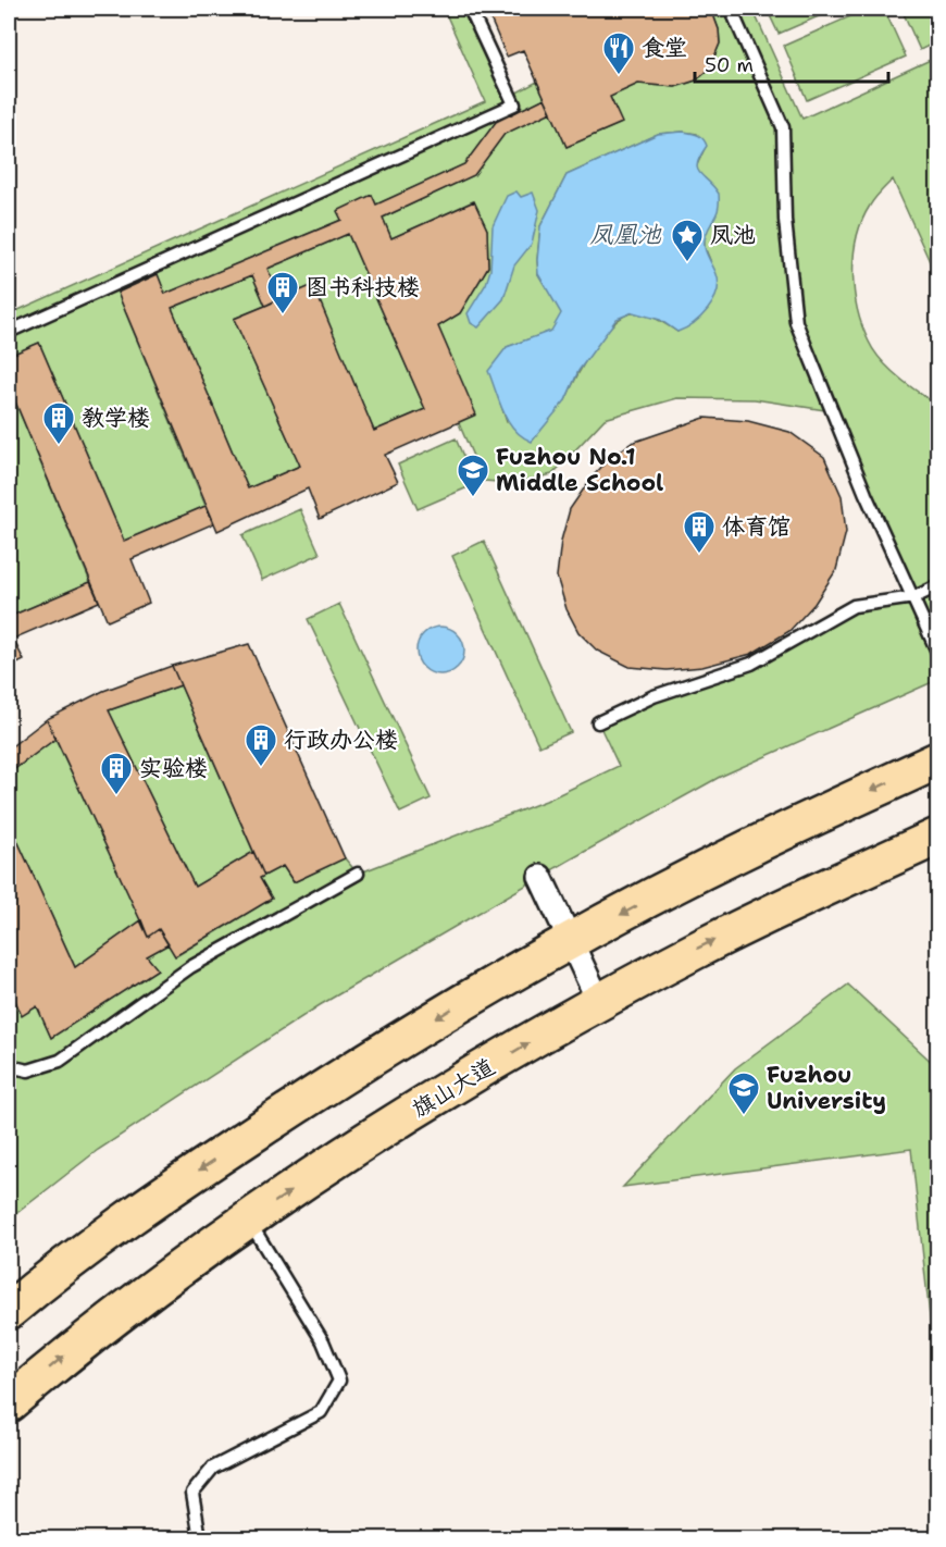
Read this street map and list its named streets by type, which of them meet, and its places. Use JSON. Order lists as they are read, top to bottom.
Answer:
{
  "streets": {
    "highway": ["旗山大道"]
  },
  "water": ["凤凰池"],
  "places": {
    "restaurant": ["食堂"],
    "place": ["凤池"],
    "building": [
      "图书科技楼",
      "教学楼",
      "体育馆",
      "行政办公楼",
      "实验楼"
    ],
    "school or university": ["Fuzhou No.1 Middle School", "Fuzhou University"]
  },
  "scale_bar": "50 m"
}
